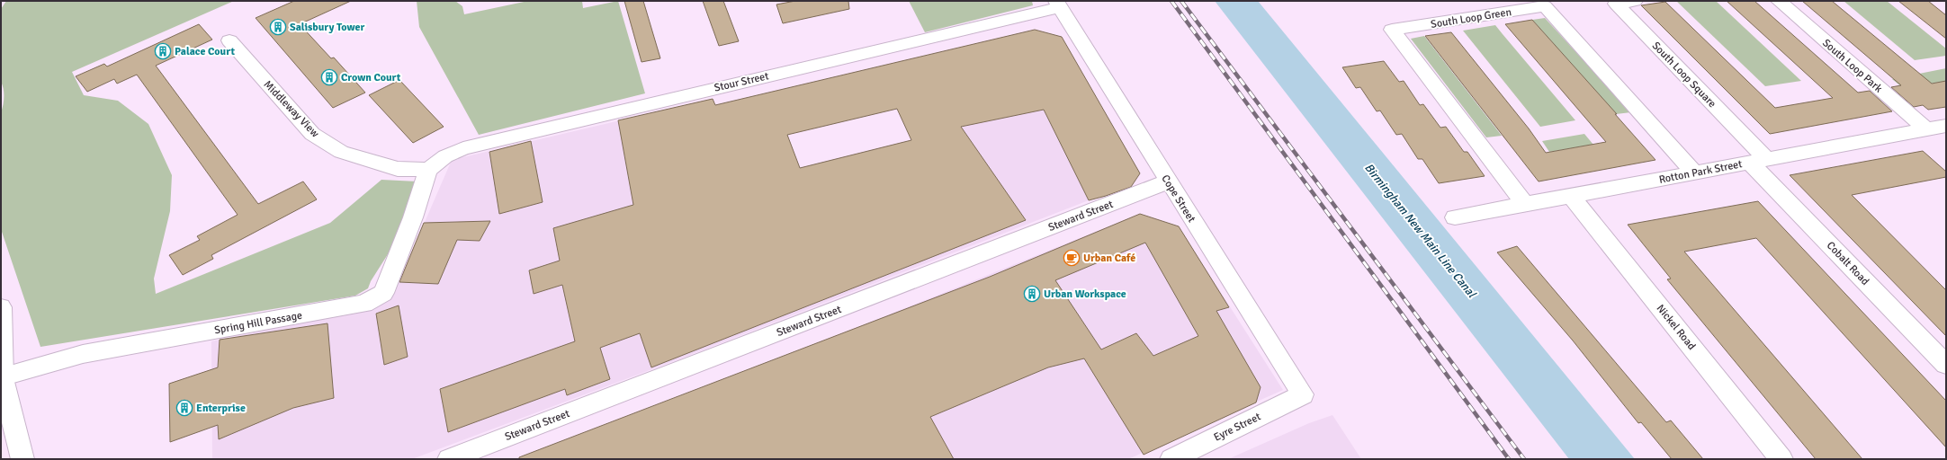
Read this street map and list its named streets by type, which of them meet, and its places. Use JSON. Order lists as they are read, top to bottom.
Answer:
{
  "streets": {
    "street": [
      "South Loop Green",
      "South Loop Park",
      "South Loop Square",
      "Stour Street",
      "Middleway View",
      "Rotton Park Street",
      "Cope Street",
      "Steward Street",
      "Cobalt Road",
      "Spring Hill Passage",
      "Nickel Road",
      "Eyre Street"
    ]
  },
  "crossings": [
    ["South Loop Green", "Rotton Park Street"],
    ["South Loop Park", "Rotton Park Street"],
    ["South Loop Square", "Rotton Park Street"],
    ["South Loop Square", "Cobalt Road"],
    ["Stour Street", "Middleway View"],
    ["Stour Street", "Cope Street"],
    ["Stour Street", "Spring Hill Passage"],
    ["Middleway View", "Spring Hill Passage"],
    ["Rotton Park Street", "Cobalt Road"],
    ["Rotton Park Street", "Nickel Road"],
    ["Cope Street", "Steward Street"],
    ["Cope Street", "Eyre Street"]
  ],
  "water": ["Birmingham New Main Line Canal"],
  "places": {
    "building": [
      "Salisbury Tower",
      "Palace Court",
      "Crown Court",
      "Urban Workspace",
      "Enterprise"
    ],
    "cafe": ["Urban Café"]
  }
}
